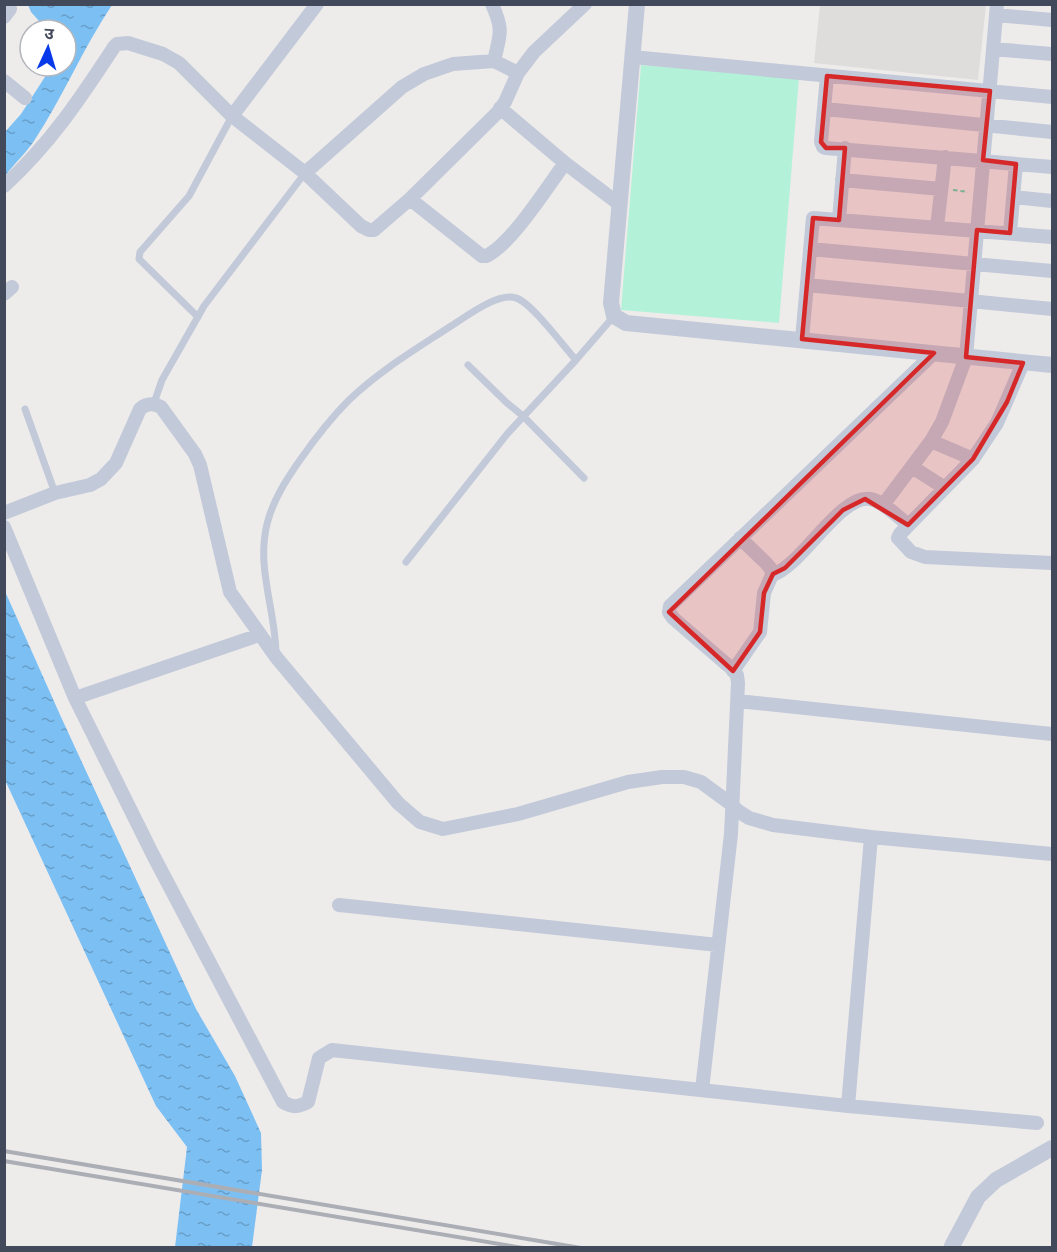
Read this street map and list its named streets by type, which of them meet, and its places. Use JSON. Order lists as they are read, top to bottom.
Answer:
{
  "north": "top"
}
